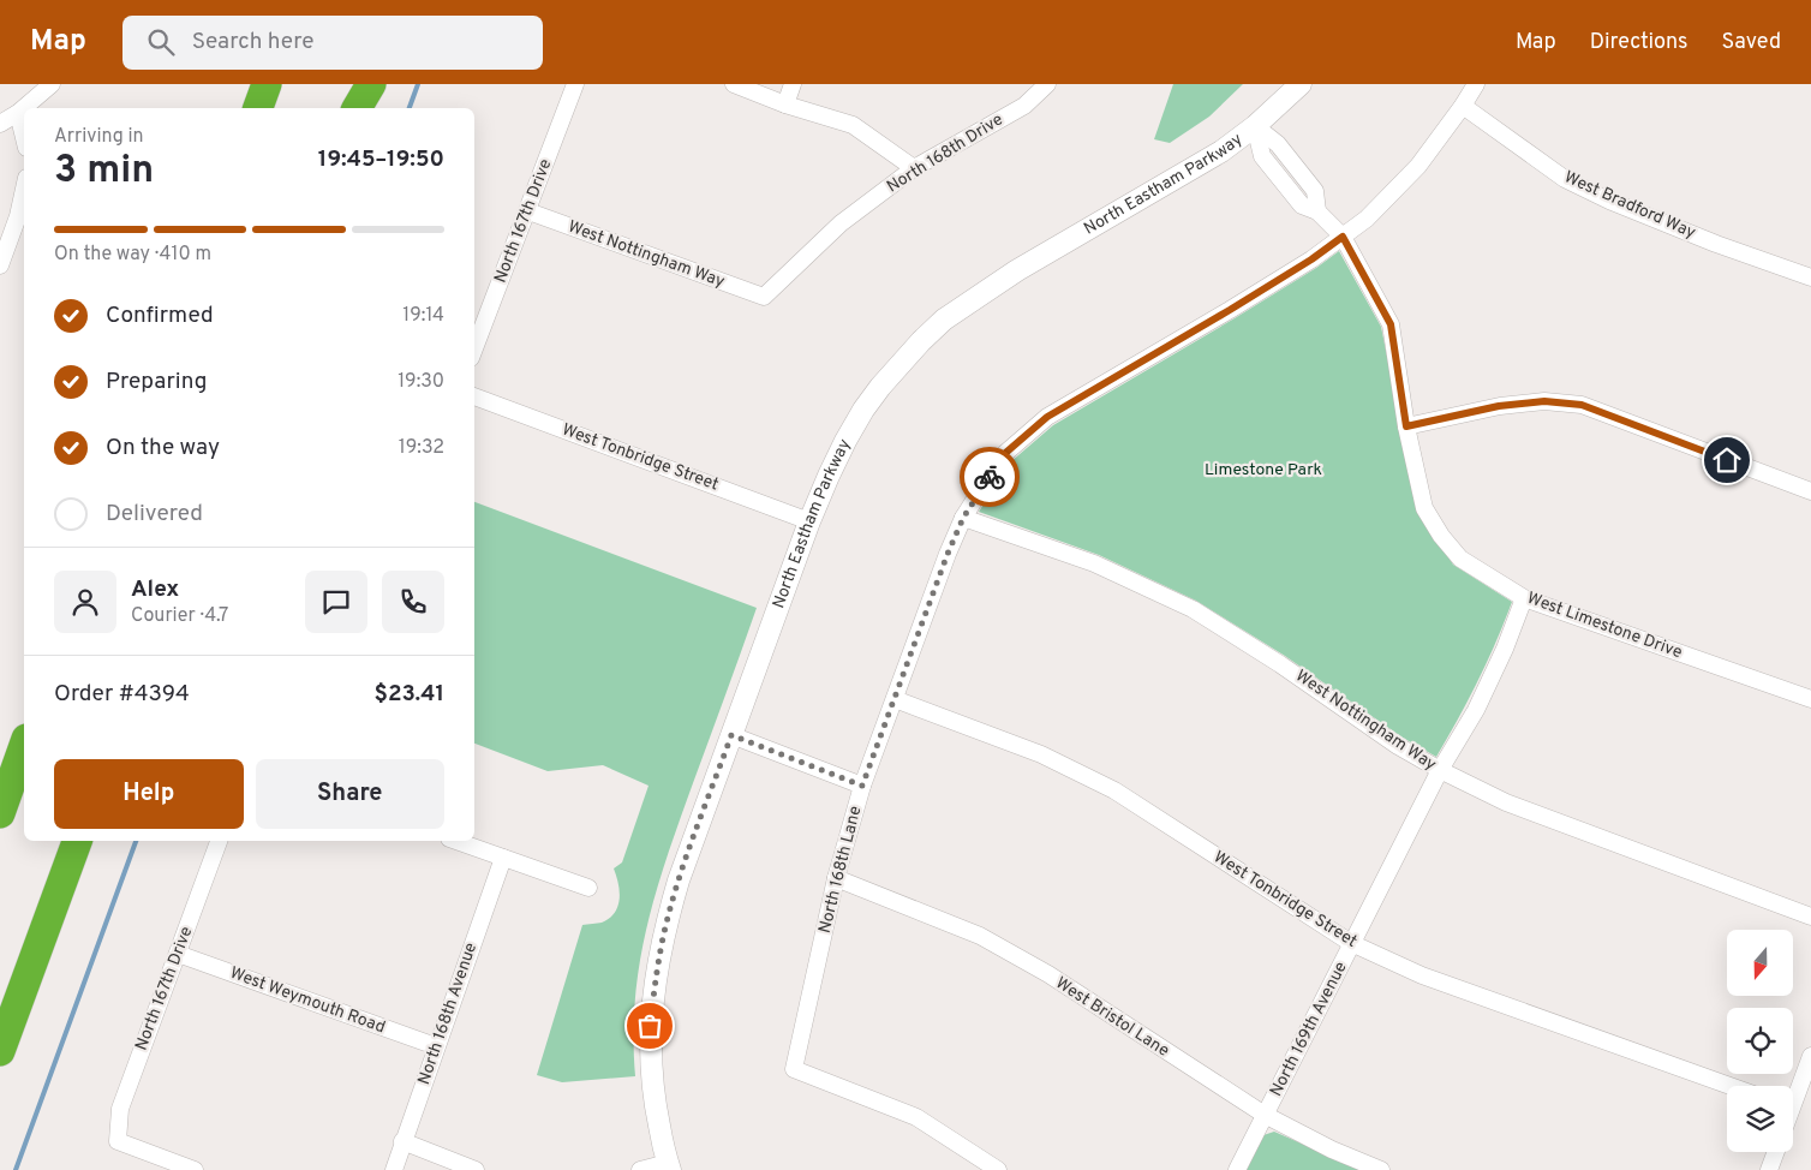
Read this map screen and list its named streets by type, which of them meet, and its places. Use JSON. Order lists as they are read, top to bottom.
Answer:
{
  "streets": {
    "street": [
      "North 168th Drive",
      "North Eastham Parkway",
      "West Bradford Way",
      "North 167th Drive",
      "West Nottingham Way",
      "West Tonbridge Street",
      "West Limestone Drive",
      "North 168th Lane",
      "West Weymouth Road",
      "North 168th Avenue",
      "West Bristol Lane",
      "North 169th Avenue"
    ]
  },
  "crossings": [
    ["North 168th Drive", "West Nottingham Way"],
    ["North Eastham Parkway", "West Tonbridge Street"],
    ["North Eastham Parkway", "West Limestone Drive"],
    ["West Bradford Way", "North 168th Lane"],
    ["North 167th Drive", "West Nottingham Way"],
    ["North 167th Drive", "West Weymouth Road"],
    ["West Nottingham Way", "North 168th Lane"],
    ["West Nottingham Way", "North 169th Avenue"],
    ["West Tonbridge Street", "North 168th Lane"],
    ["West Tonbridge Street", "North 169th Avenue"],
    ["West Limestone Drive", "North 168th Lane"],
    ["West Limestone Drive", "North 169th Avenue"],
    ["North 168th Lane", "West Bristol Lane"],
    ["West Weymouth Road", "North 168th Avenue"],
    ["West Bristol Lane", "North 169th Avenue"]
  ],
  "parks": ["Limestone Park"],
  "north": "bottom",
  "page": {
    "header": "Map",
    "search": "Search here",
    "nav": ["Map", "Directions", "Saved"],
    "heading": ["3 min", "Arriving in", "19:45–19:50"],
    "panel": [
      "Alex",
      "Courier · 4.7",
      "Order #4394",
      "$23.41"
    ],
    "bar": "On the way · 410 m",
    "list": [
      ["Confirmed", "19:14"],
      ["Preparing", "19:30"],
      ["On the way", "19:32"],
      "Delivered"
    ],
    "buttons": ["Help", "Share"]
  }
}
